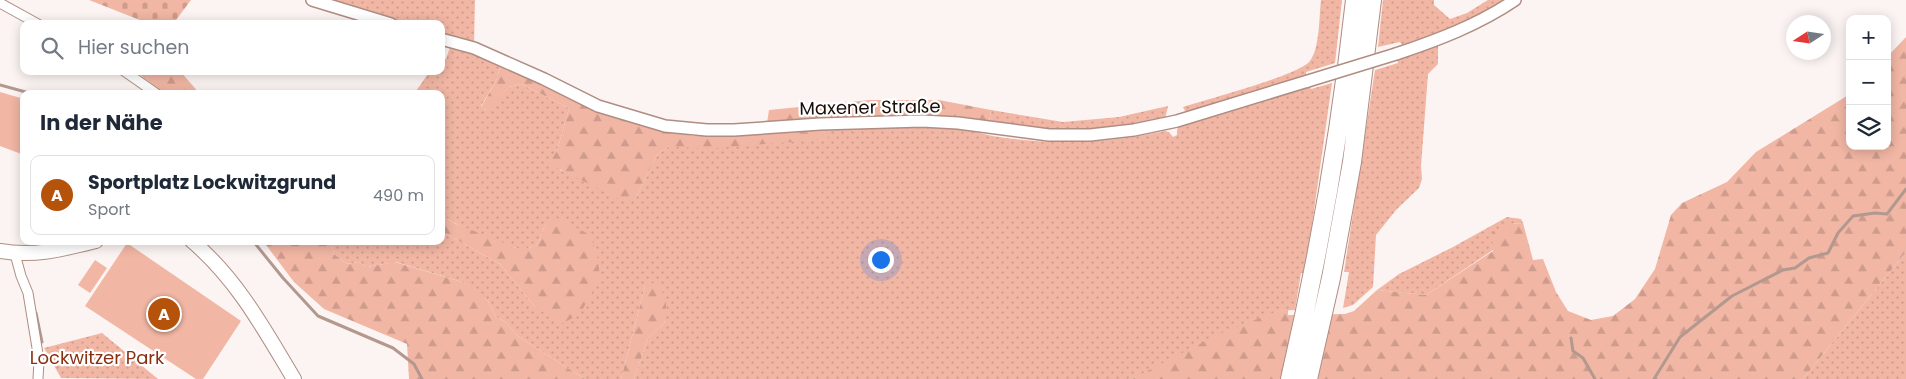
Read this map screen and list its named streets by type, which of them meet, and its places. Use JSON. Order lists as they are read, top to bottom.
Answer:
{
  "streets": {
    "street": ["Maxener Straße"]
  },
  "parks": ["Lockwitzer Park"],
  "north": "left",
  "page": {
    "map_buttons": ["+", "−"],
    "search": "Hier suchen",
    "heading": "In der Nähe",
    "list": [
      {
        "mark": "A",
        "name": "Sportplatz Lockwitzgrund",
        "note": "Sport",
        "value": "490 m"
      }
    ],
    "pins": "A"
  }
}
